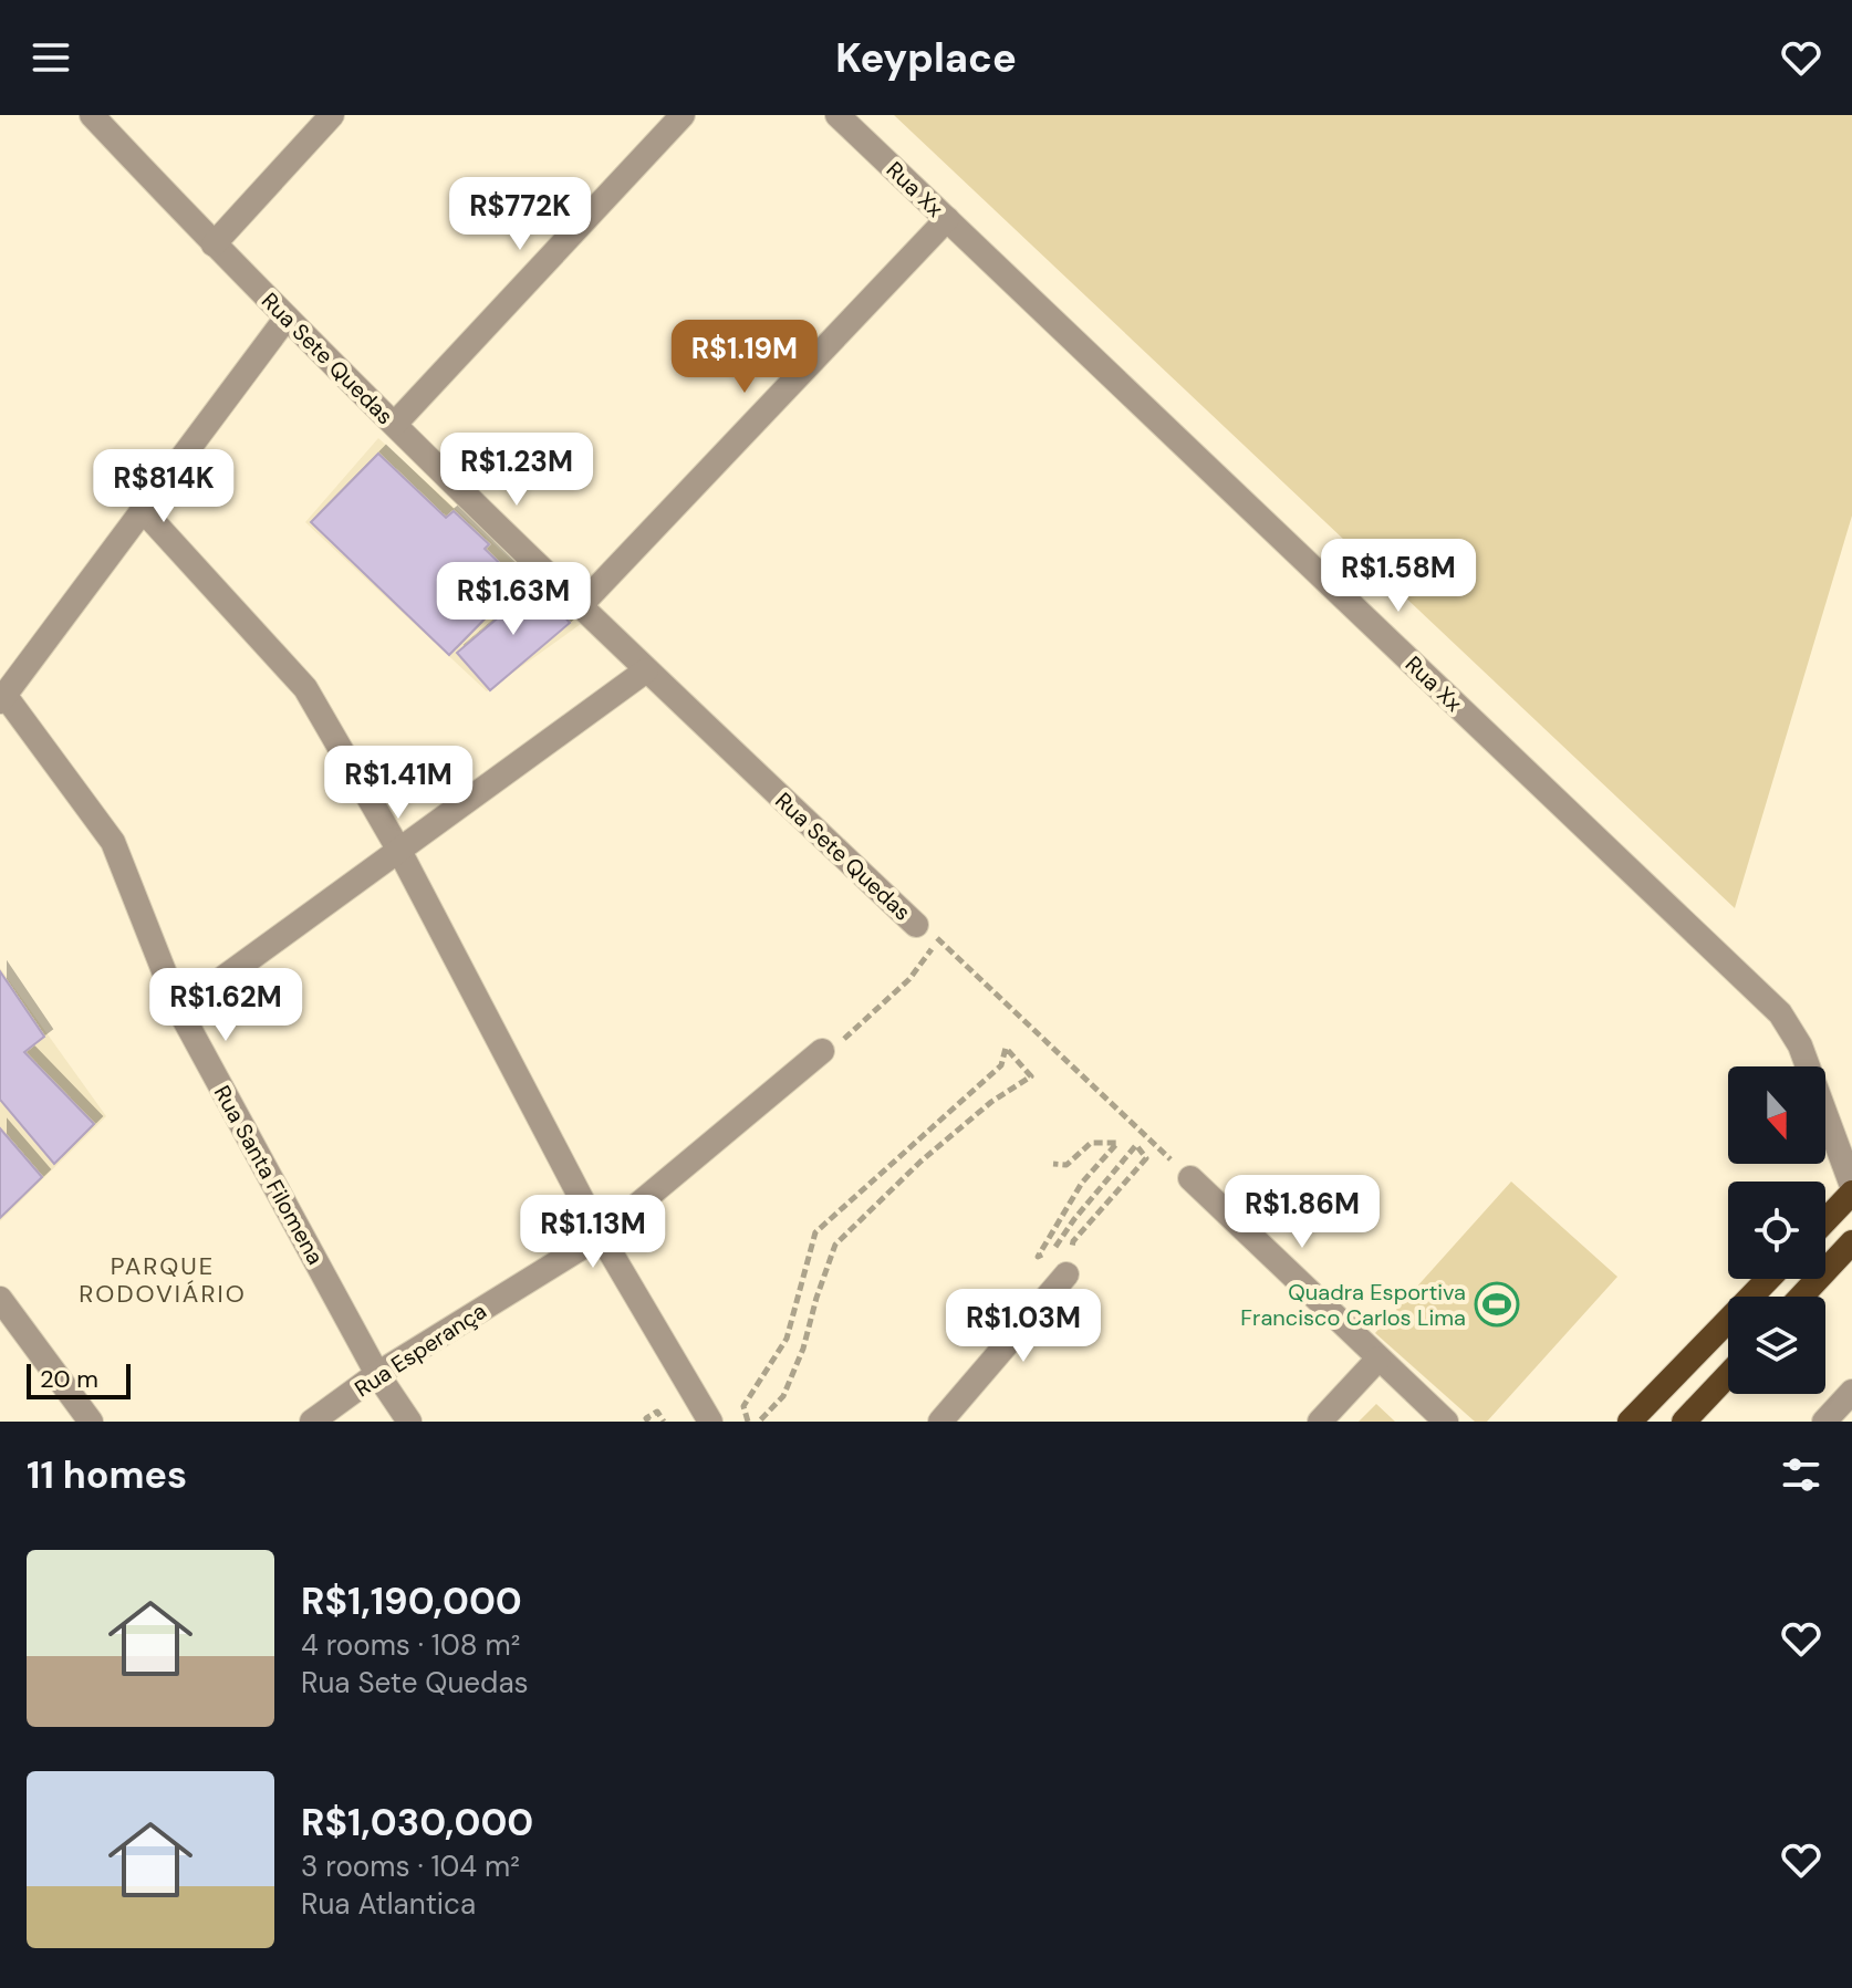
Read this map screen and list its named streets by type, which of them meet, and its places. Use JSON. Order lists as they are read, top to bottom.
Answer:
{
  "streets": {
    "street": [
      "Rua Xx",
      "Rua Sete Quedas",
      "Rua Santa Filomena",
      "Rua Esperança"
    ]
  },
  "crossings": [
    ["Rua Santa Filomena", "Rua Esperança"]
  ],
  "districts": ["PARQUE RODOVIÁRIO"],
  "places": {
    "sports": ["Quadra Esportiva Francisco Carlos Lima"]
  },
  "scale_bar": "20 m",
  "north": "bottom",
  "page": {
    "header": "Keyplace",
    "price": [
      "R$772K",
      "R$1.19M",
      "R$1.23M",
      "R$814K",
      "R$1.58M",
      "R$1.63M",
      "R$1.41M",
      "R$1.62M",
      "R$1.86M",
      "R$1.13M",
      "R$1.03M"
    ],
    "scale": "20 m",
    "heading": "11 homes",
    "list": [
      {
        "name": "R$1,190,000",
        "note": "4 rooms · 108 m² · Rua Sete Quedas"
      },
      {
        "name": "R$1,030,000",
        "note": "3 rooms · 104 m² · Rua Atlantica"
      }
    ]
  }
}
